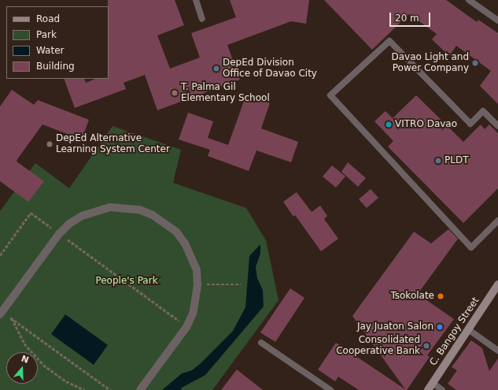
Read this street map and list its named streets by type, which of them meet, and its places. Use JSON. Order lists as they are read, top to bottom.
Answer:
{
  "streets": {
    "main road": ["C. Bangoy Street"]
  },
  "parks": ["People's Park"],
  "places": [
    "Davao Light and Power Company",
    "DepEd Division Office of Davao City",
    "T. Palma Gil Elementary School",
    "VITRO Davao",
    "DepEd Alternative Learning System Center",
    "PLDT",
    "Tsokolate",
    "Jay Juaton Salon",
    "Consolidated Cooperative Bank"
  ],
  "legend": [
    "Road",
    "Park",
    "Water",
    "Building"
  ],
  "scale_bar": "20 m",
  "north": "top"
}
